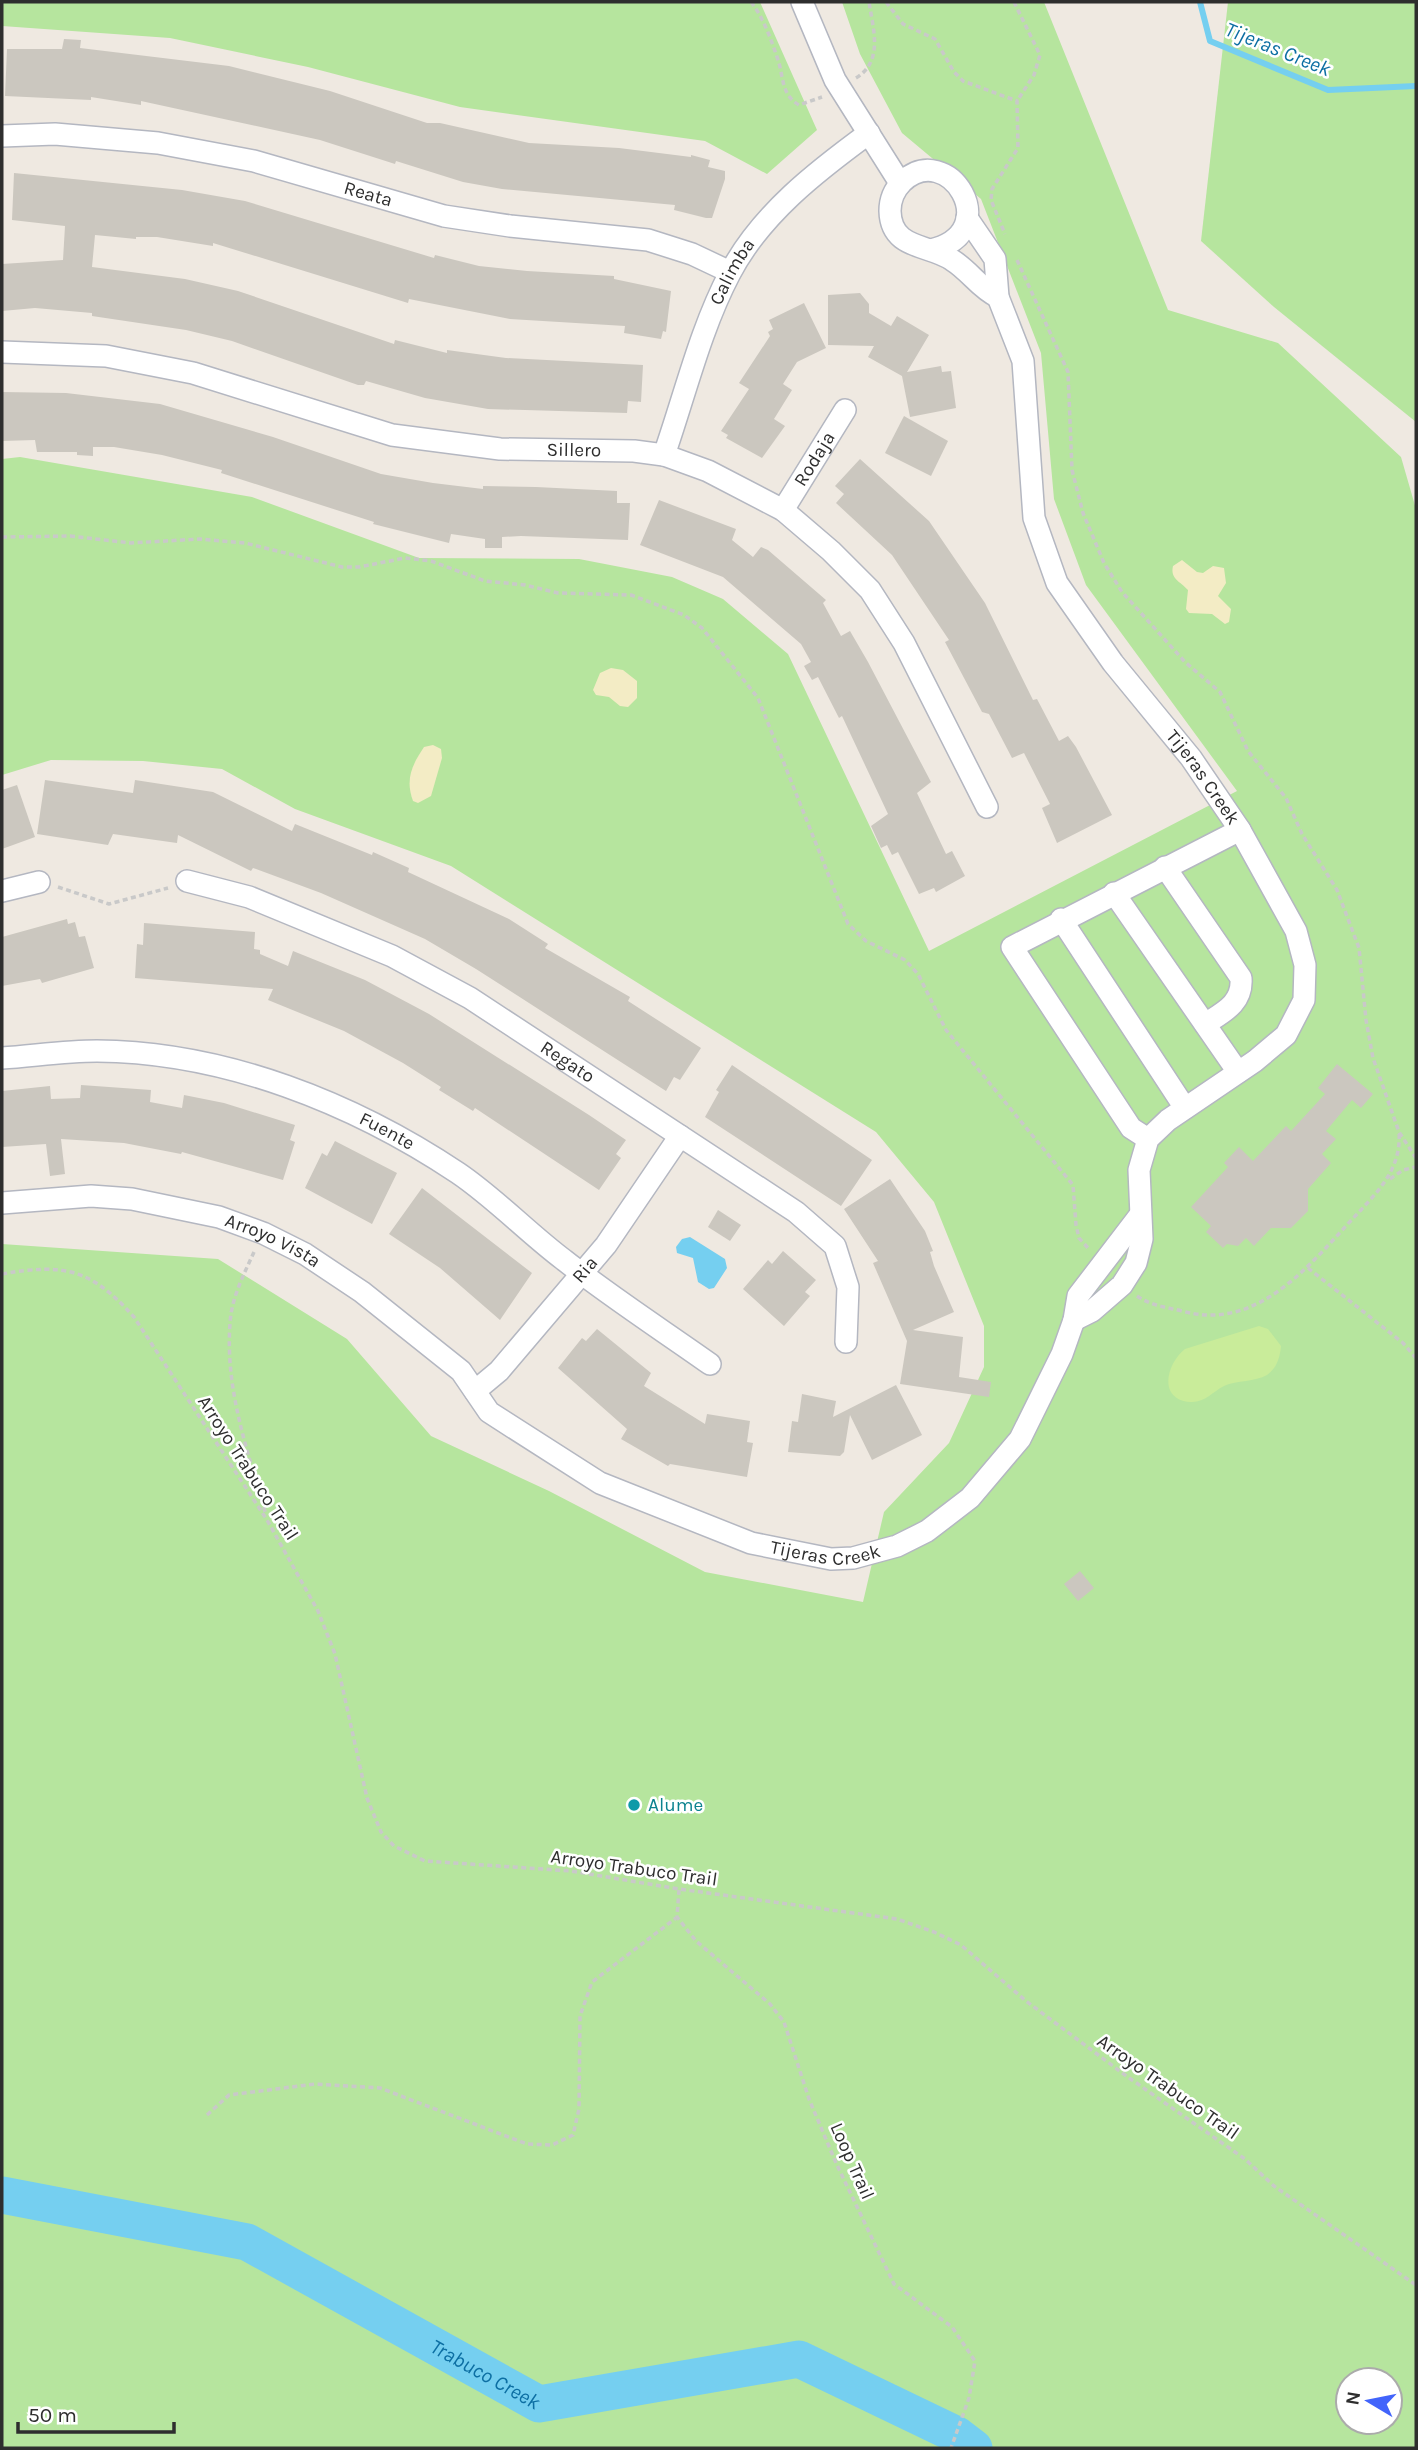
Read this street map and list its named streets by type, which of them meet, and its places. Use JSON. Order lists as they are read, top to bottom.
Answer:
{
  "streets": {
    "street": [
      "Reata",
      "Calimba",
      "Sillero",
      "Rodaja",
      "Tijeras Creek",
      "Regato",
      "Fuente",
      "Arroyo Vista",
      "Ria"
    ],
    "path": ["Arroyo Trabuco Trail", "Loop Trail"]
  },
  "crossings": [
    ["Reata", "Calimba"],
    ["Calimba", "Sillero"],
    ["Sillero", "Rodaja"],
    ["Tijeras Creek", "Arroyo Vista"],
    ["Regato", "Ria"],
    ["Fuente", "Ria"],
    ["Arroyo Vista", "Ria"]
  ],
  "water": ["Tijeras Creek", "Trabuco Creek"],
  "places": ["Alume"],
  "scale_bar": "50 m",
  "north": "left"
}
